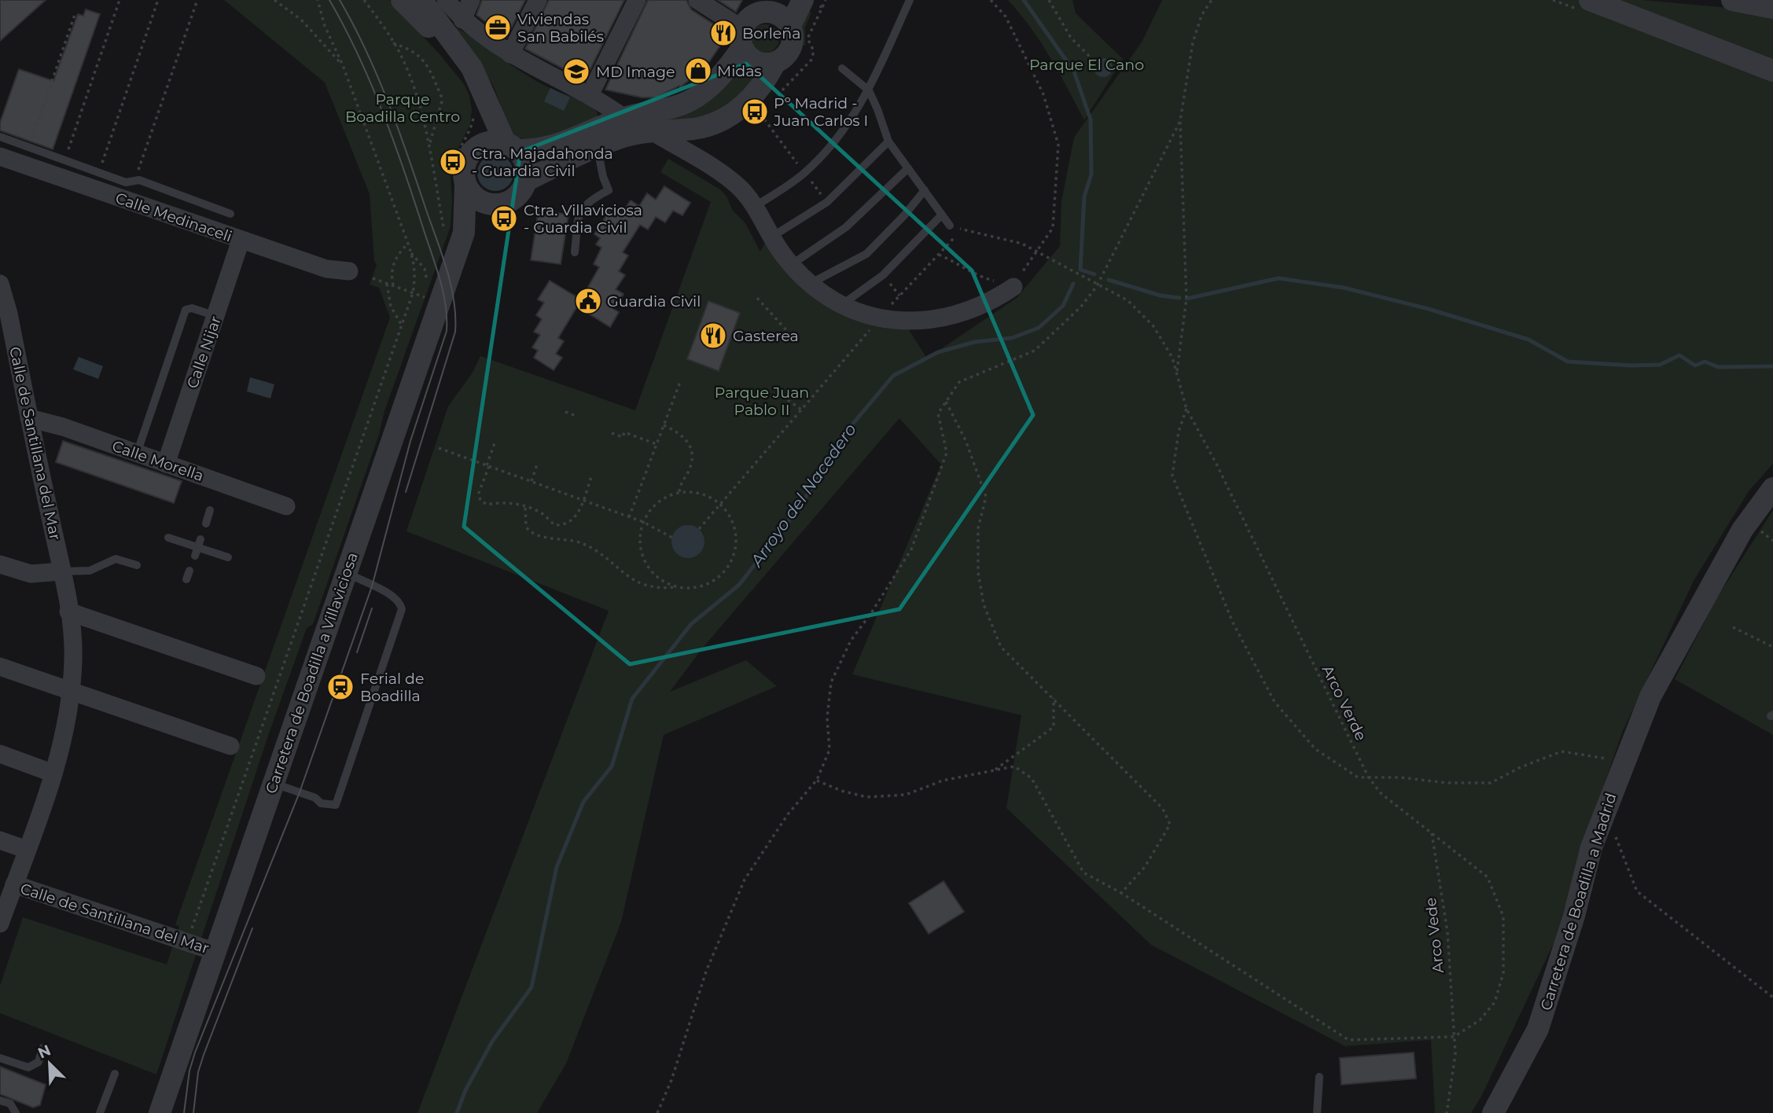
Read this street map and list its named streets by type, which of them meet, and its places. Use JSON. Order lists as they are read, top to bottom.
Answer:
{
  "streets": {
    "street": [
      "Calle Medinaceli",
      "Calle Nijar",
      "Calle de Santillana del Mar",
      "Calle Morella",
      "Carretera de Boadilla a Villaviciosa",
      "Carretera de Boadilla a Madrid"
    ],
    "path": ["Arco Verde", "Arco Vede"]
  },
  "crossings": [
    ["Calle Medinaceli", "Calle Nijar"],
    ["Calle Nijar", "Calle Morella"],
    ["Calle de Santillana del Mar", "Calle Morella"],
    ["Calle de Santillana del Mar", "Carretera de Boadilla a Villaviciosa"],
    ["Arco Verde", "Arco Vede"]
  ],
  "water": ["Arroyo del Nacedero"],
  "parks": ["Parque El Cano", "Parque Boadilla Centro", "Parque Juan Pablo II"],
  "places": {
    "office": ["Viviendas San Babilés"],
    "restaurant": ["Borleña", "Gasterea"],
    "shop": ["Midas"],
    "school or university": ["MD Image"],
    "bus stop": ["Pº Madrid - Juan Carlos I", "Ctra. Majadahonda - Guardia Civil", "Ctra. Villaviciosa - Guardia Civil"],
    "public building": ["Guardia Civil"],
    "station": ["Ferial de Boadilla"]
  },
  "north": "top left"
}
